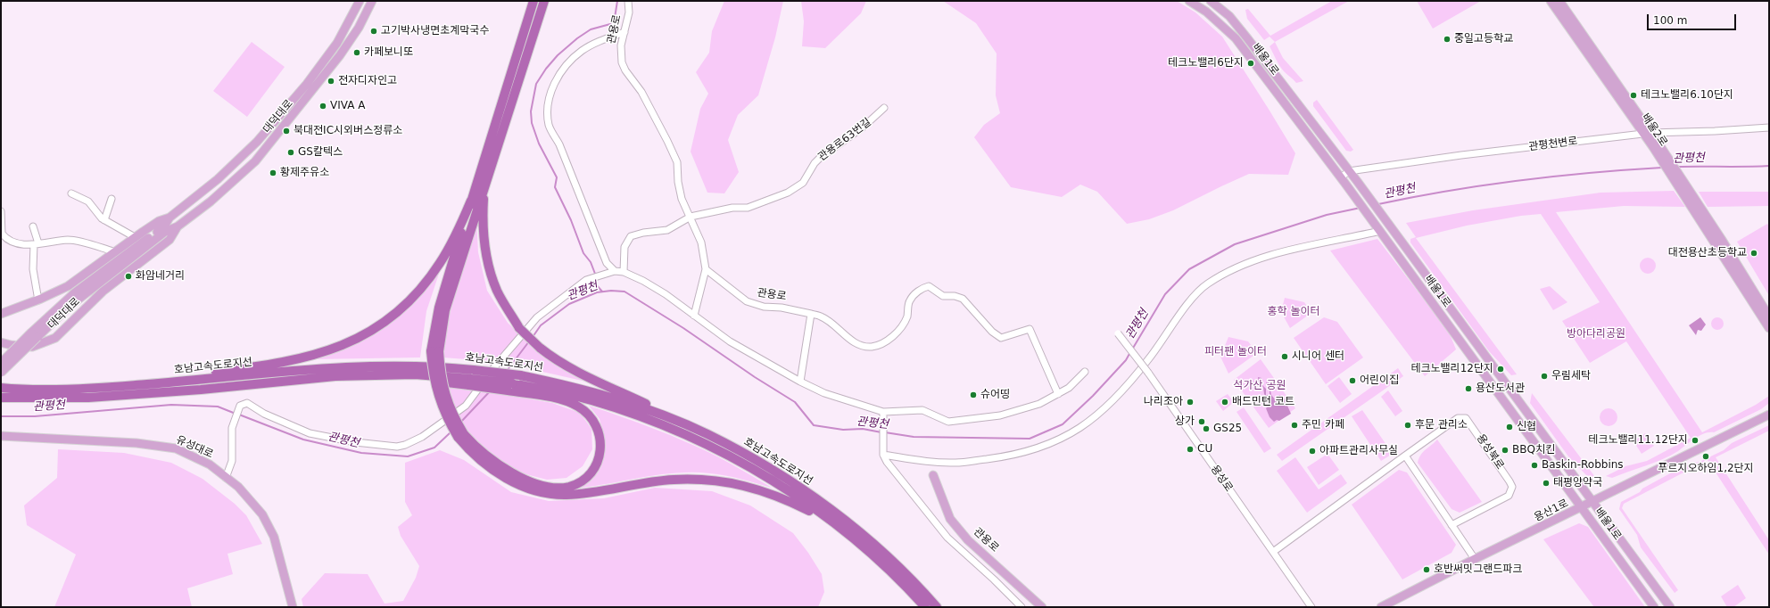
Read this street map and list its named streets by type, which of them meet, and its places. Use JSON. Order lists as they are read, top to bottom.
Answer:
{
  "streets": {
    "highway": ["호남고속도로지선"],
    "main road": [
      "관용로",
      "배울1로",
      "대덕대로",
      "배울2로",
      "유성대로",
      "용산1로"
    ],
    "street": [
      "관용로63번길",
      "관평천변로",
      "용성북로",
      "용성로"
    ]
  },
  "crossings": [
    ["관용로", "관용로63번길"],
    ["배울1로", "관평천변로"],
    ["배울1로", "용산1로"],
    ["배울2로", "관평천변로"],
    ["용성북로", "용성로"]
  ],
  "water": ["관평천"],
  "parks": [
    "홍학 놀이터",
    "방아다리공원",
    "피터팬 놀이터",
    "석가산 공원"
  ],
  "places": [
    "고기박사냉면초계막국수",
    "중일고등학교",
    "카페보니또",
    "테크노밸리6단지",
    "전자디자인고",
    "테크노밸리6.10단지",
    "VIVA A",
    "북대전IC시외버스정류소",
    "GS칼텍스",
    "황제주유소",
    "대전용산초등학교",
    "화암네거리",
    "시니어 센터",
    "테크노밸리12단지",
    "우림세탁",
    "어린이집",
    "용산도서관",
    "슈어띵",
    "나리조아",
    "배드민턴 코트",
    "상가",
    "주민 카페",
    "후문 관리소",
    "신협",
    "GS25",
    "테크노밸리11.12단지",
    "CU",
    "BBQ치킨",
    "아파트관리사무실",
    "푸르지오하임1,2단지",
    "Baskin-Robbins",
    "태평양약국",
    "호반써밋그랜드파크"
  ],
  "scale_bar": "100 m"
}
